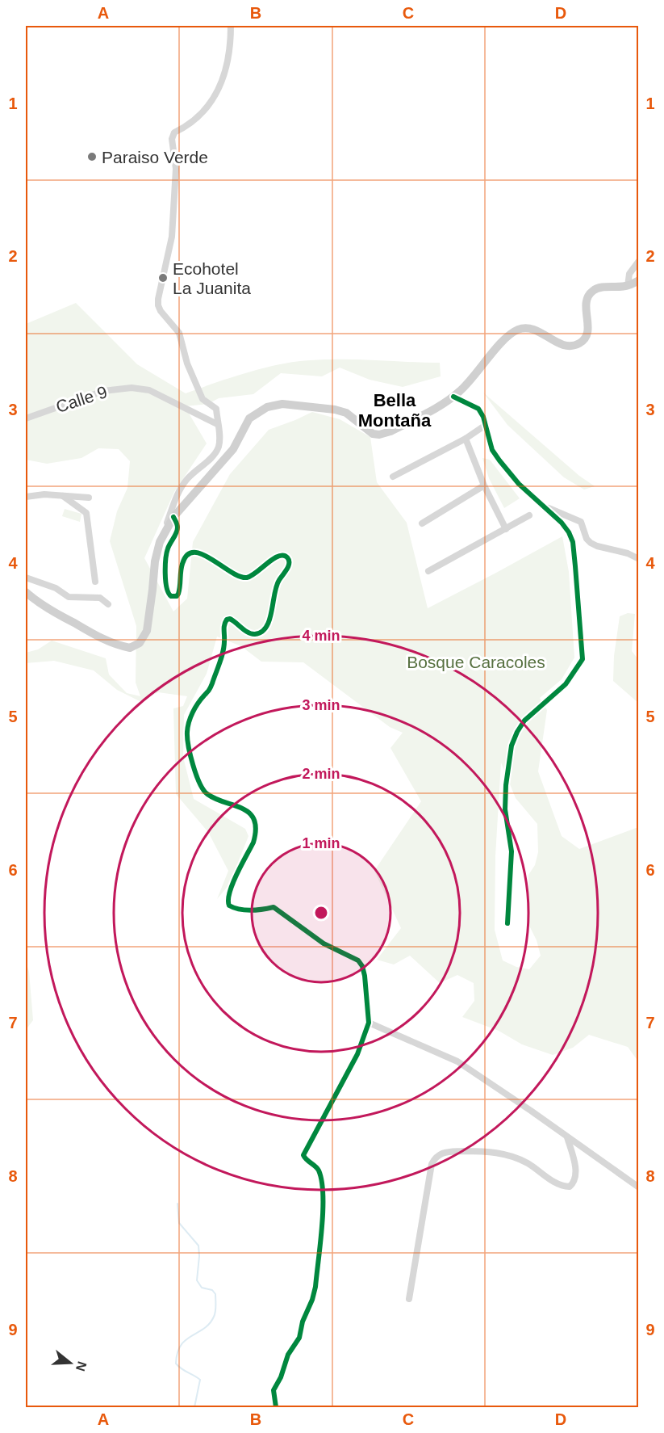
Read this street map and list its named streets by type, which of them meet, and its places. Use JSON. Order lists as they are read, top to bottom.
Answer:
{
  "streets": {
    "street": ["Calle 9"]
  },
  "districts": ["Bella Montaña"],
  "parks": ["Bosque Caracoles"],
  "places": ["Paraiso Verde", "Ecohotel La Juanita"],
  "north": "right",
  "grid": {
    "columns": [
      "A",
      "B",
      "C",
      "D"
    ],
    "rows": [
      "1",
      "2",
      "3",
      "4",
      "5",
      "6",
      "7",
      "8",
      "9"
    ]
  },
  "rings": [
    "4 min",
    "3 min",
    "2 min",
    "1 min"
  ]
}
